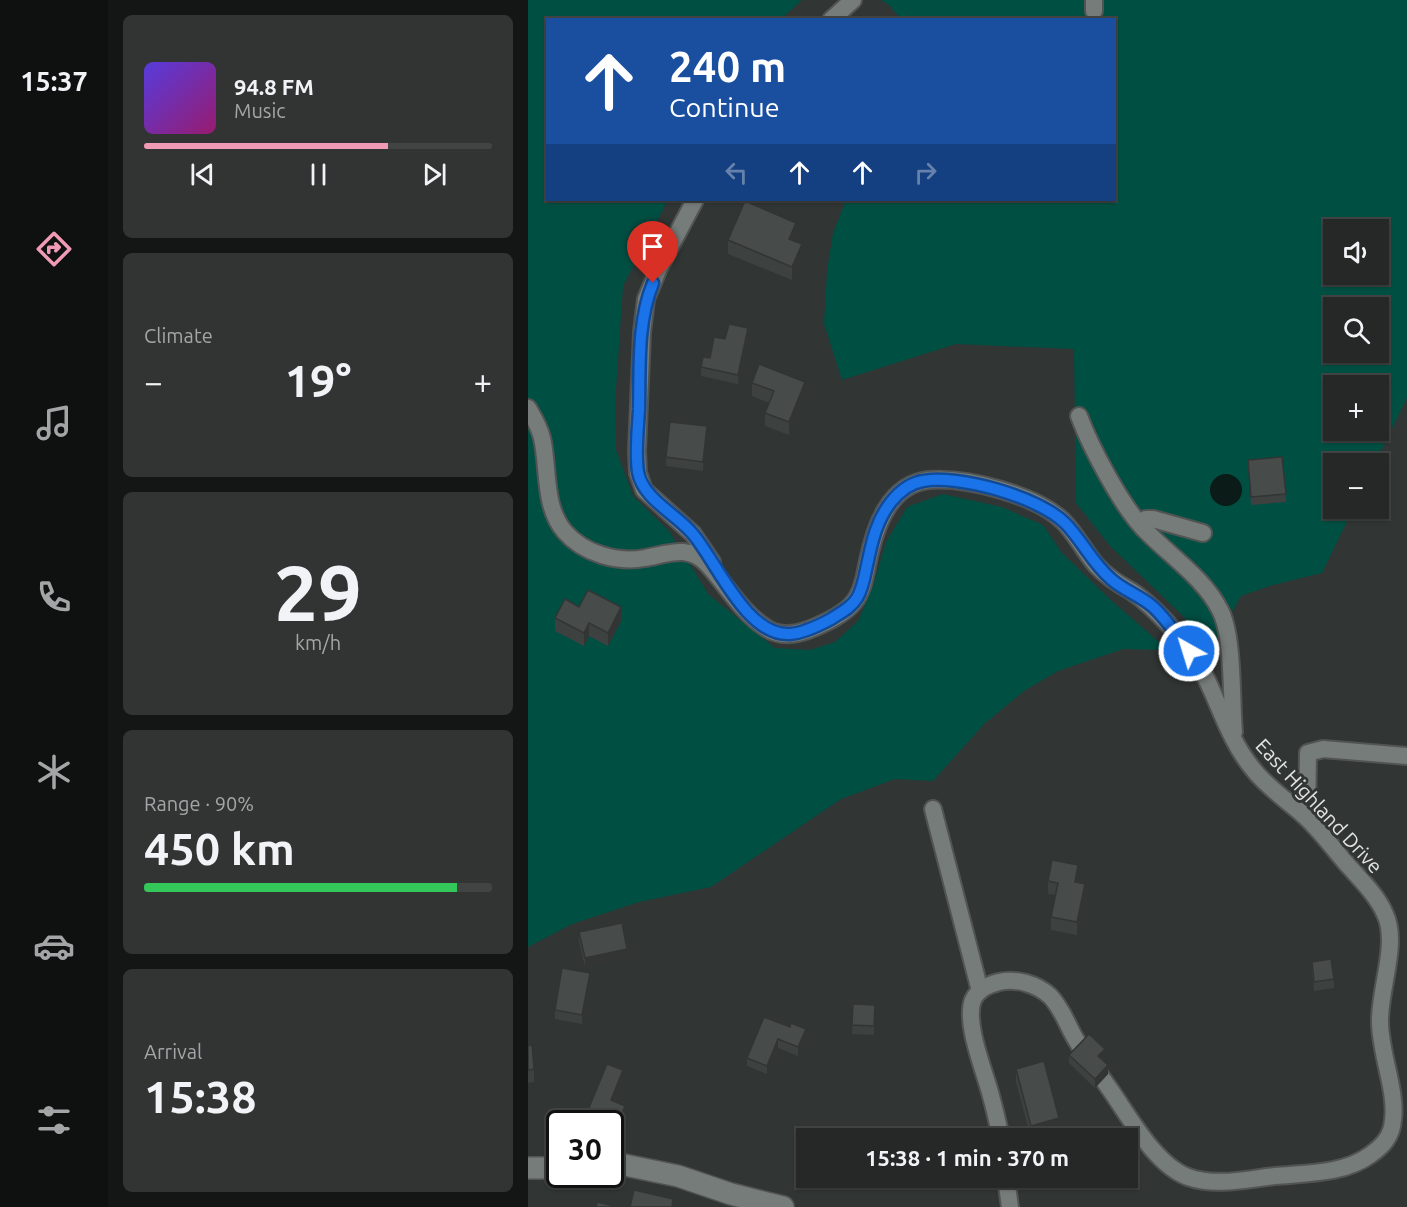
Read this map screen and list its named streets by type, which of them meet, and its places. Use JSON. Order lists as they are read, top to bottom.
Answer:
{
  "streets": {
    "street": ["East Highland Drive"]
  },
  "page": {
    "tabs": "15:37",
    "turn": ["240 m", "Continue"],
    "song": ["94.8 FM", "Music"],
    "map_buttons": ["+", "−"],
    "tile": [
      "Climate",
      ["29", "km/h"],
      ["Range · 90%", "450 km"],
      ["Arrival", "15:38"]
    ],
    "heat": ["−", "19°", "+"],
    "limit": "30",
    "trip": "15:38 · 1 min · 370 m"
  }
}
